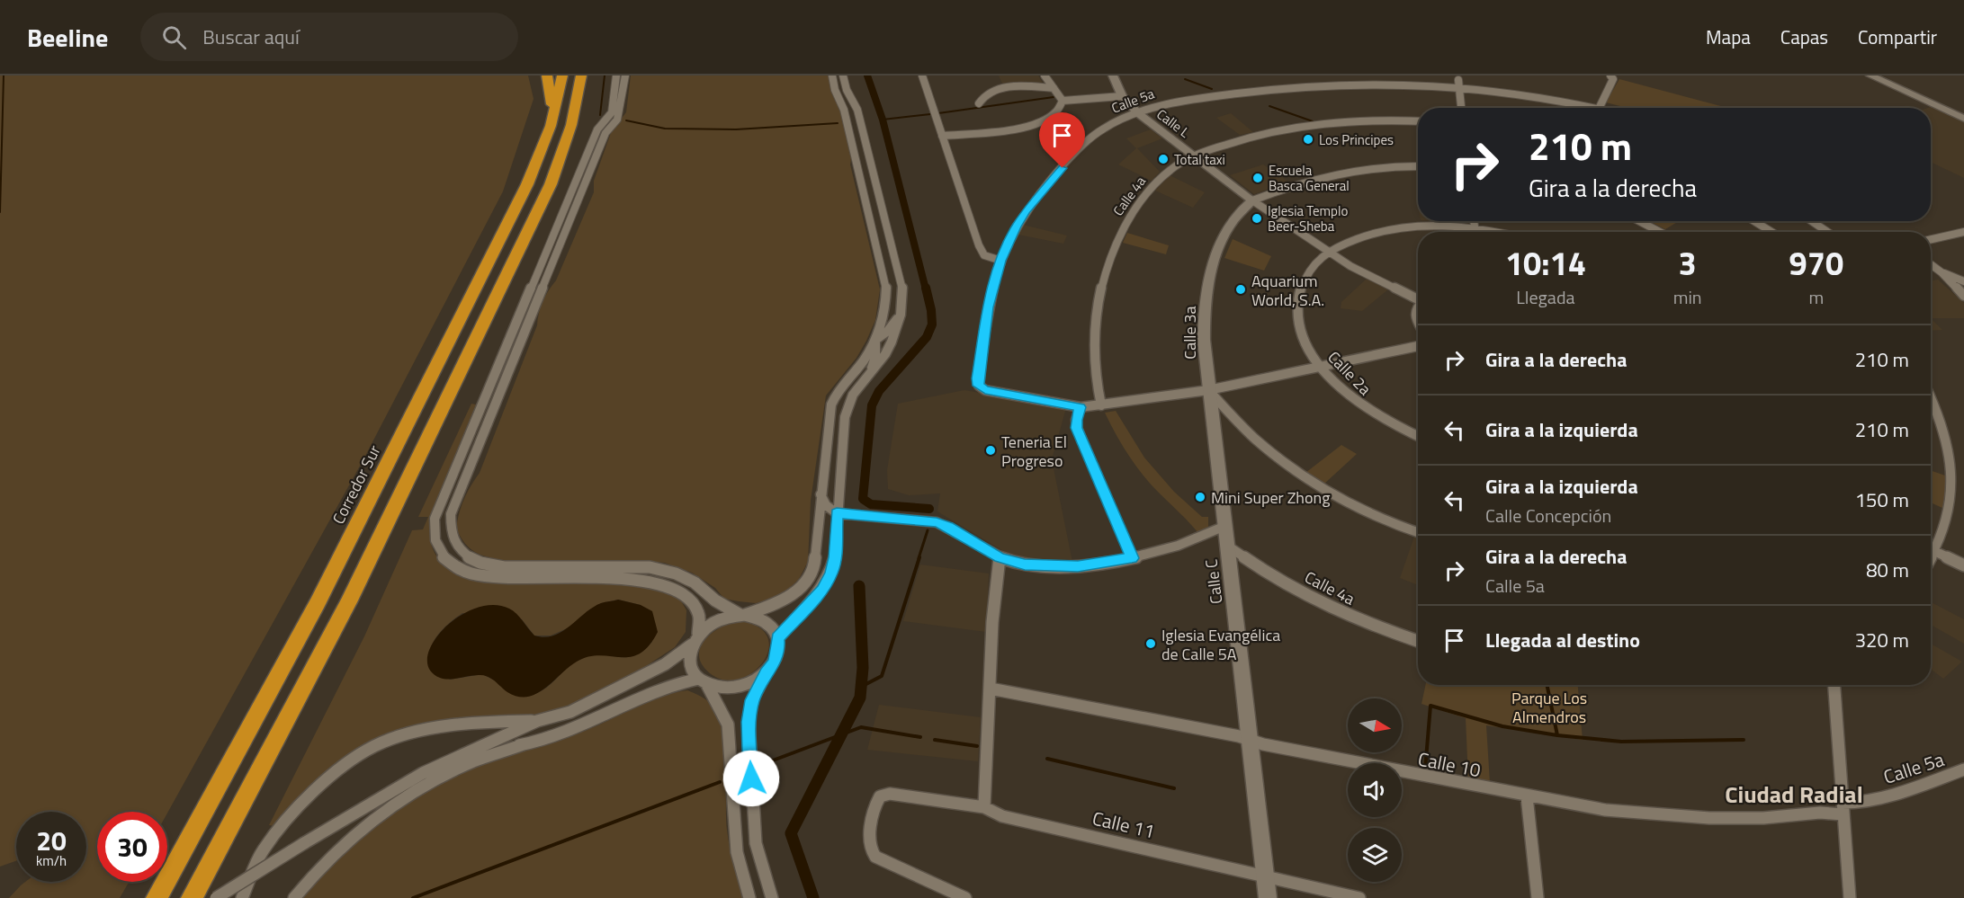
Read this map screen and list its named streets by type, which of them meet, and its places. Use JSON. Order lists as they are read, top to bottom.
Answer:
{
  "streets": {
    "highway": ["Corredor Sur"],
    "street": [
      "Calle 5a",
      "Calle L",
      "Calle 4a",
      "Calle 3a",
      "Calle 2a",
      "Calle C",
      "Calle 10",
      "Calle 11"
    ]
  },
  "crossings": [
    ["Calle 5a", "Calle L"],
    ["Calle 5a", "Calle 10"],
    ["Calle L", "Calle 4a"],
    ["Calle L", "Calle 3a"],
    ["Calle L", "Calle 2a"],
    ["Calle 4a", "Calle C"],
    ["Calle 3a", "Calle C"],
    ["Calle C", "Calle 10"],
    ["Calle C", "Calle 11"]
  ],
  "districts": ["Ciudad Radial"],
  "parks": ["Parque Los Almendros"],
  "places": [
    "Los Principes",
    "Total taxi",
    "Escuela Basca General",
    "Iglesia Templo Beer-Sheba",
    "Aquarium World, S.A.",
    "Teneria El Progreso",
    "Mini Super Zhong",
    "Iglesia Evangélica de Calle 5A"
  ],
  "north": "right",
  "page": {
    "header": "Beeline",
    "search": "Buscar aquí",
    "nav": ["Mapa", "Capas", "Compartir"],
    "turn": ["210 m", "Gira a la derecha"],
    "eta": [
      "10:14",
      "Llegada",
      "3",
      "min",
      "970",
      "m"
    ],
    "list": [
      {
        "name": "Gira a la derecha",
        "value": "210 m"
      },
      {
        "name": "Gira a la izquierda",
        "value": "210 m"
      },
      {
        "name": "Gira a la izquierda",
        "note": "Calle Concepción",
        "value": "150 m"
      },
      {
        "name": "Gira a la derecha",
        "note": "Calle 5a",
        "value": "80 m"
      },
      {
        "name": "Llegada al destino",
        "value": "320 m"
      }
    ],
    "speed": "20 km/h",
    "limit": "30"
  }
}
